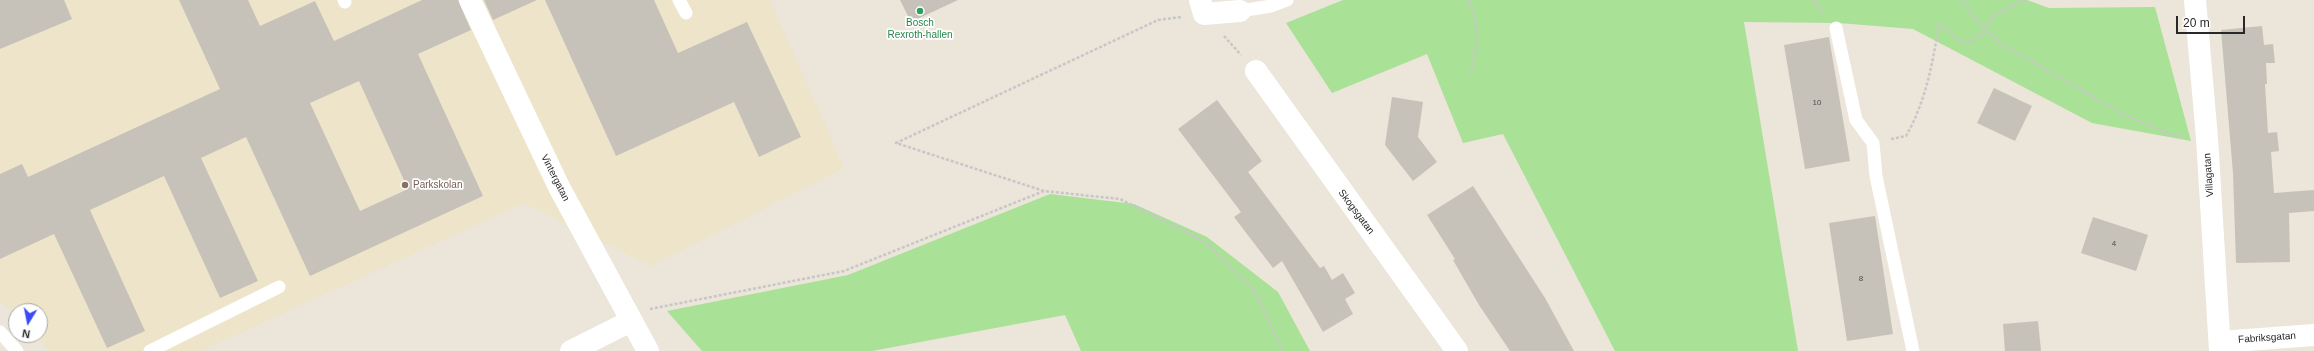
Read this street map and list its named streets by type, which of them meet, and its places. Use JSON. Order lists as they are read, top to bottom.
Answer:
{
  "streets": {
    "street": [
      "Villagatan",
      "Vintergatan",
      "Skogsgatan",
      "Fabriksgatan"
    ]
  },
  "crossings": [
    ["Villagatan", "Fabriksgatan"]
  ],
  "places": ["Bosch Rexroth-hallen", "Parkskolan"],
  "house_numbers": ["10", "4", "8"],
  "scale_bar": "20 m",
  "north": "bottom"
}
